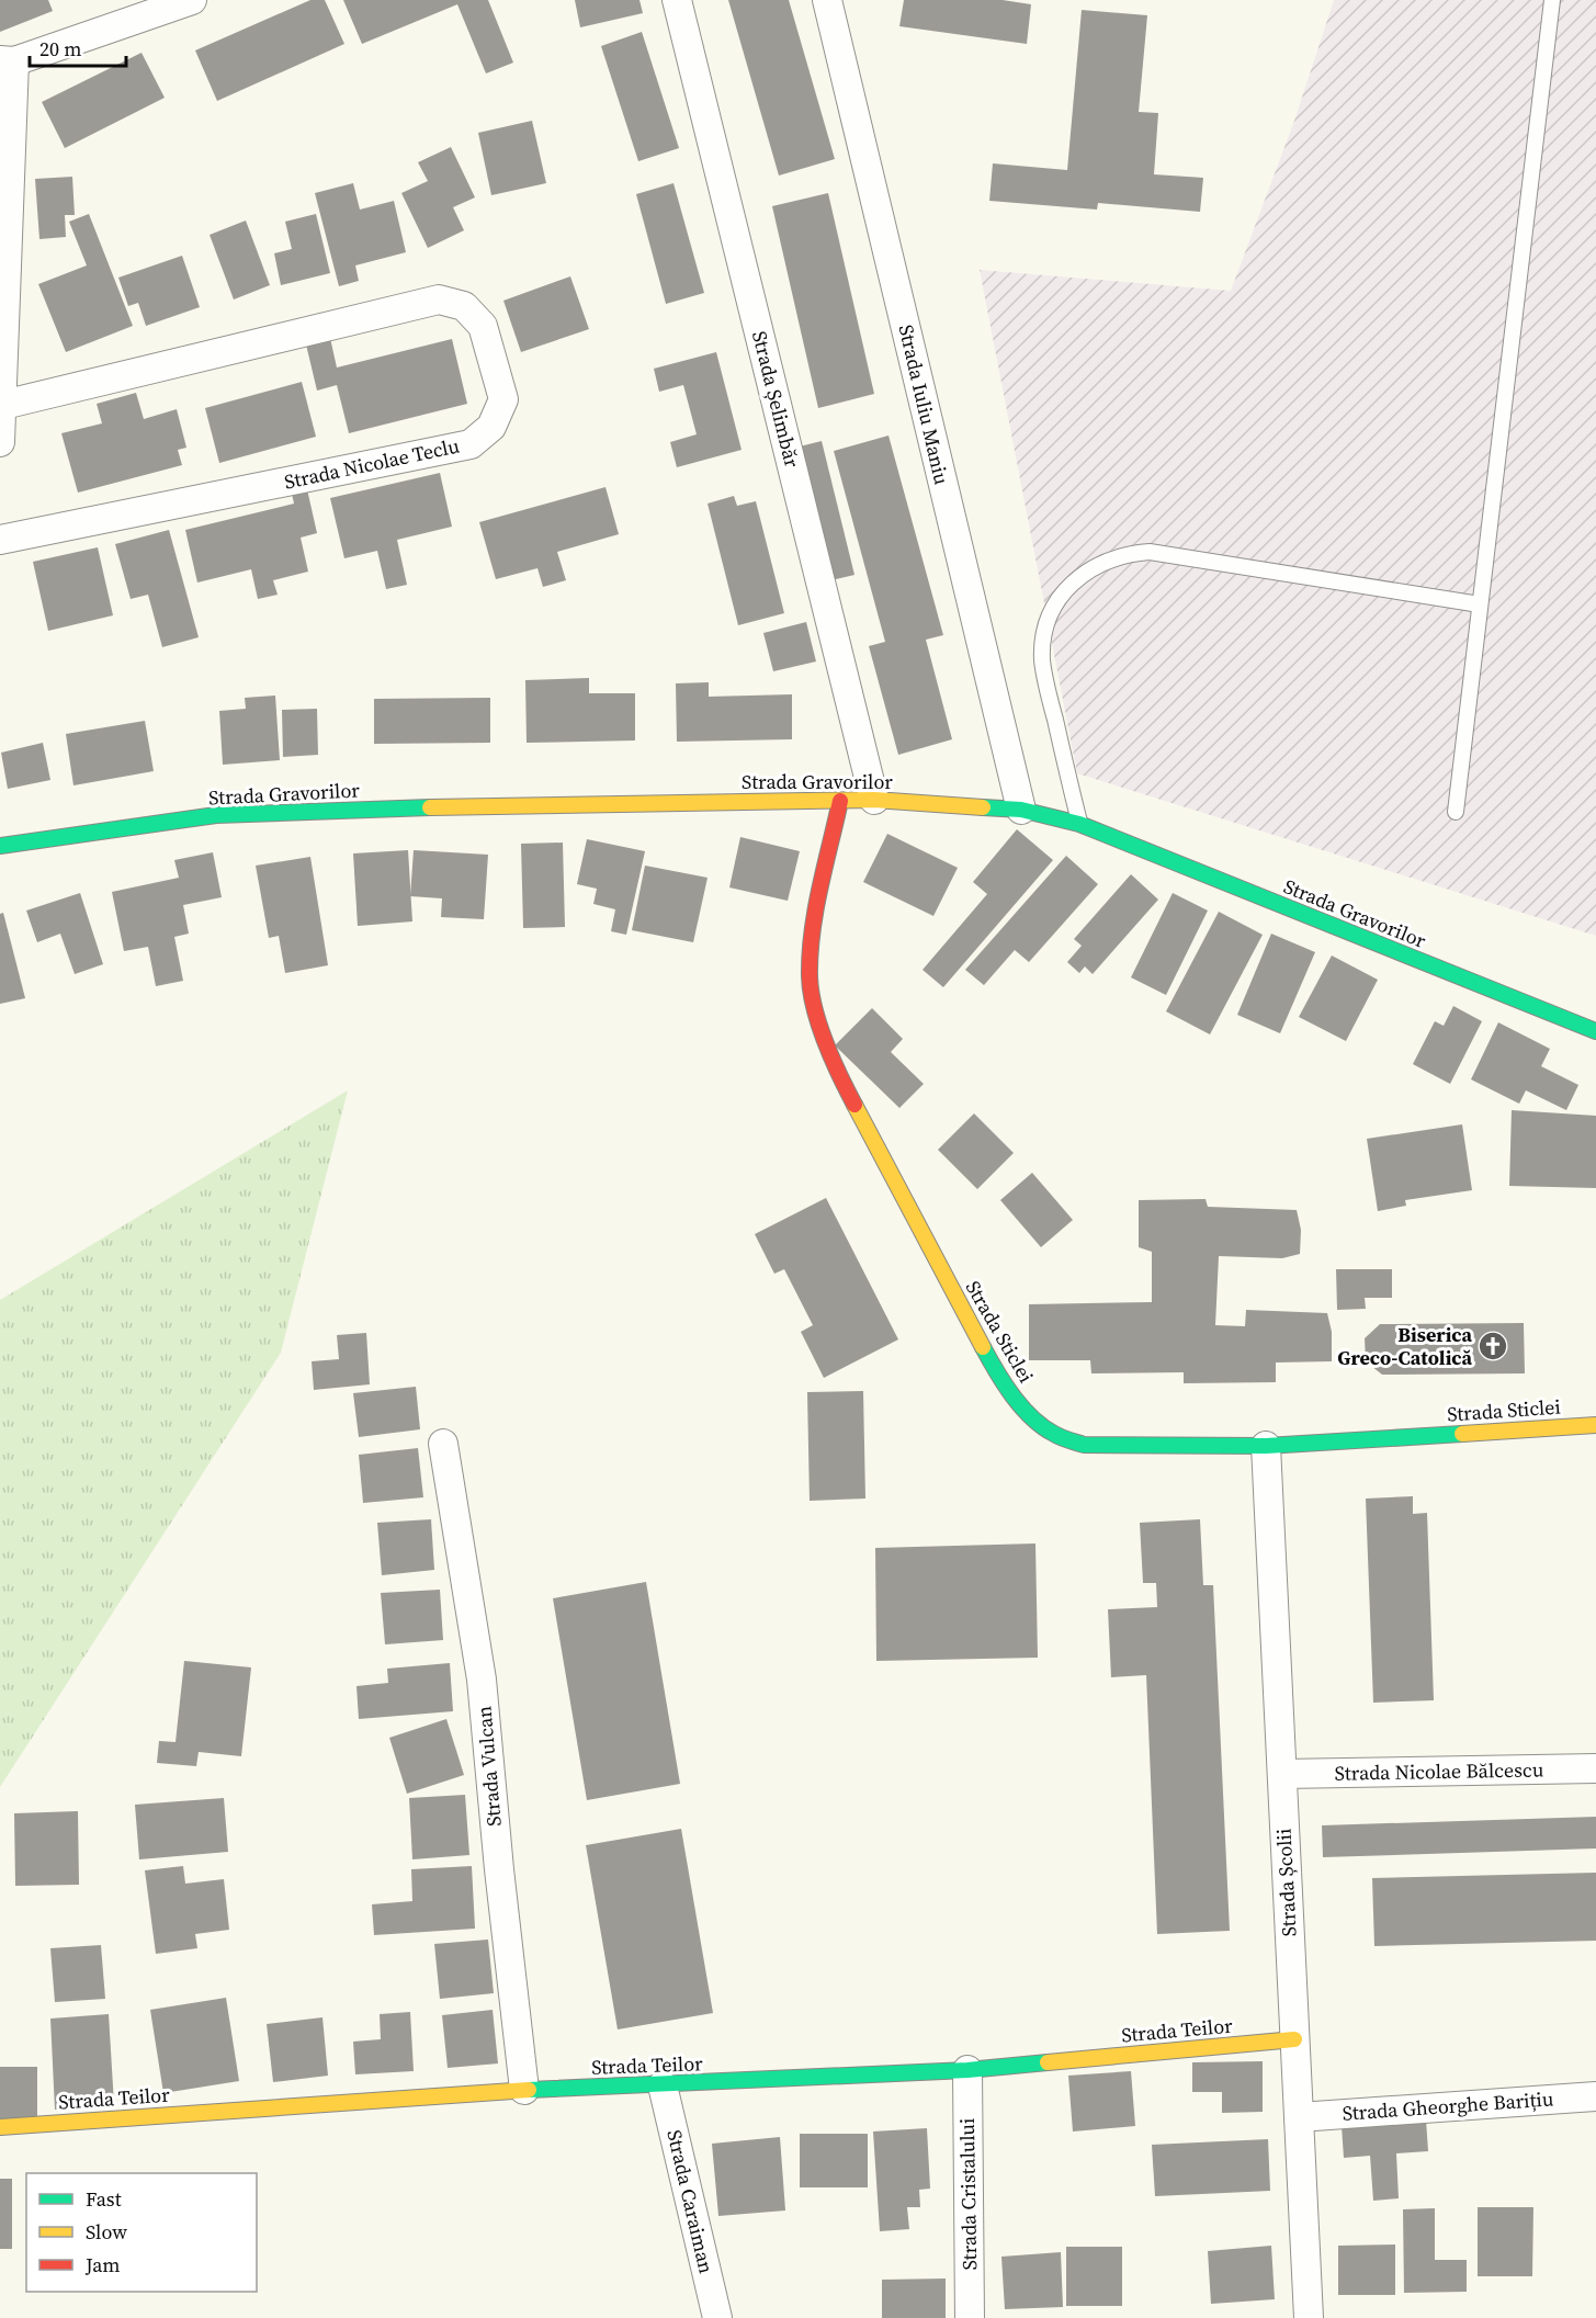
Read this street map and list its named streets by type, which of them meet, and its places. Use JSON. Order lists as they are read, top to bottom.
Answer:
{
  "streets": {
    "street": [
      "Strada Șelimbăr",
      "Strada Iuliu Maniu",
      "Strada Nicolae Teclu",
      "Strada Gravorilor",
      "Strada Sticlei",
      "Strada Vulcan",
      "Strada Nicolae Bălcescu",
      "Strada Școlii",
      "Strada Teilor",
      "Strada Gheorghe Barițiu",
      "Strada Cristalului",
      "Strada Caraiman"
    ]
  },
  "crossings": [
    ["Strada Șelimbăr", "Strada Gravorilor"],
    ["Strada Iuliu Maniu", "Strada Gravorilor"],
    ["Strada Gravorilor", "Strada Sticlei"],
    ["Strada Sticlei", "Strada Școlii"],
    ["Strada Vulcan", "Strada Teilor"],
    ["Strada Nicolae Bălcescu", "Strada Școlii"],
    ["Strada Școlii", "Strada Teilor"],
    ["Strada Școlii", "Strada Gheorghe Barițiu"],
    ["Strada Teilor", "Strada Cristalului"],
    ["Strada Teilor", "Strada Caraiman"]
  ],
  "places": {
    "church": ["Biserica Greco-Catolică"]
  },
  "legend": ["Fast", "Slow", "Jam"],
  "scale_bar": "20 m"
}
